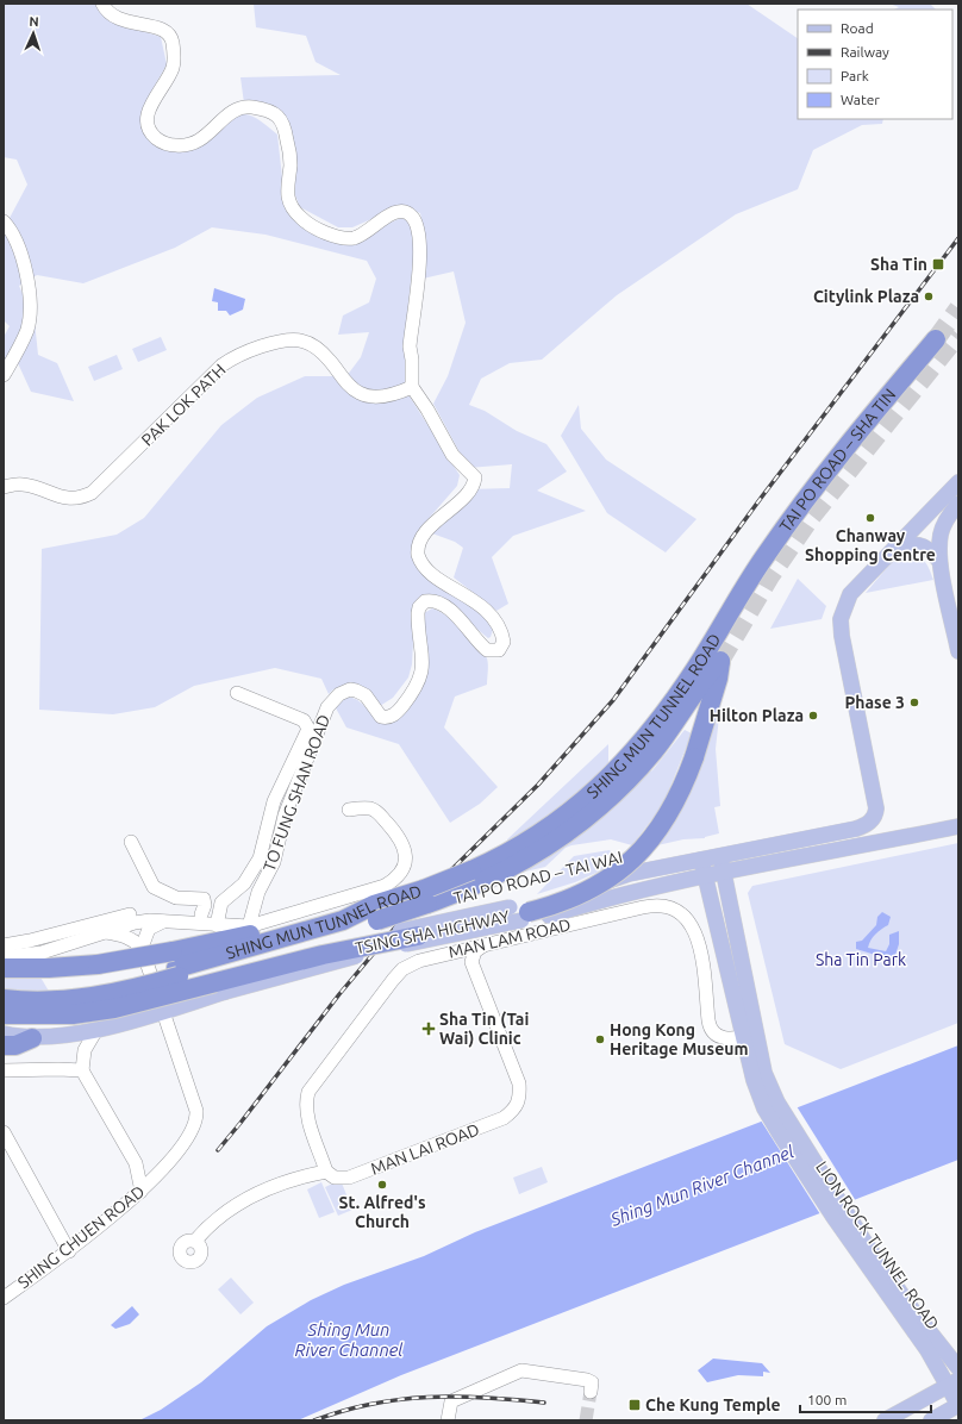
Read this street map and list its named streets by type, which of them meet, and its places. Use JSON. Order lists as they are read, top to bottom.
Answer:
{
  "streets": {
    "highway": ["TAI PO ROAD – SHA TIN", "SHING MUN TUNNEL ROAD", "TSING SHA HIGHWAY"],
    "main road": ["TAI PO ROAD – TAI WAI", "LION ROCK TUNNEL ROAD"],
    "street": [
      "PAK LOK PATH",
      "TO FUNG SHAN ROAD",
      "MAN LAM ROAD",
      "MAN LAI ROAD",
      "SHING CHUEN ROAD"
    ]
  },
  "crossings": [
    ["PAK LOK PATH", "TO FUNG SHAN ROAD"],
    ["TAI PO ROAD – SHA TIN", "SHING MUN TUNNEL ROAD"],
    ["SHING MUN TUNNEL ROAD", "TSING SHA HIGHWAY"],
    ["TAI PO ROAD – TAI WAI", "TSING SHA HIGHWAY"],
    ["TAI PO ROAD – TAI WAI", "SHING CHUEN ROAD"],
    ["TAI PO ROAD – TAI WAI", "LION ROCK TUNNEL ROAD"],
    ["MAN LAM ROAD", "MAN LAI ROAD"],
    ["MAN LAM ROAD", "LION ROCK TUNNEL ROAD"]
  ],
  "water": ["Shing Mun River Channel"],
  "parks": ["Sha Tin Park"],
  "places": {
    "transit": ["Sha Tin", "Che Kung Temple"],
    "other": [
      "Citylink Plaza",
      "Chanway Shopping Centre",
      "Phase 3",
      "Hilton Plaza",
      "Hong Kong Heritage Museum",
      "St. Alfred's Church"
    ],
    "health": ["Sha Tin (Tai Wai) Clinic"]
  },
  "legend": [
    "Road",
    "Railway",
    "Park",
    "Water"
  ],
  "scale_bar": "100 m",
  "north": "top"
}
